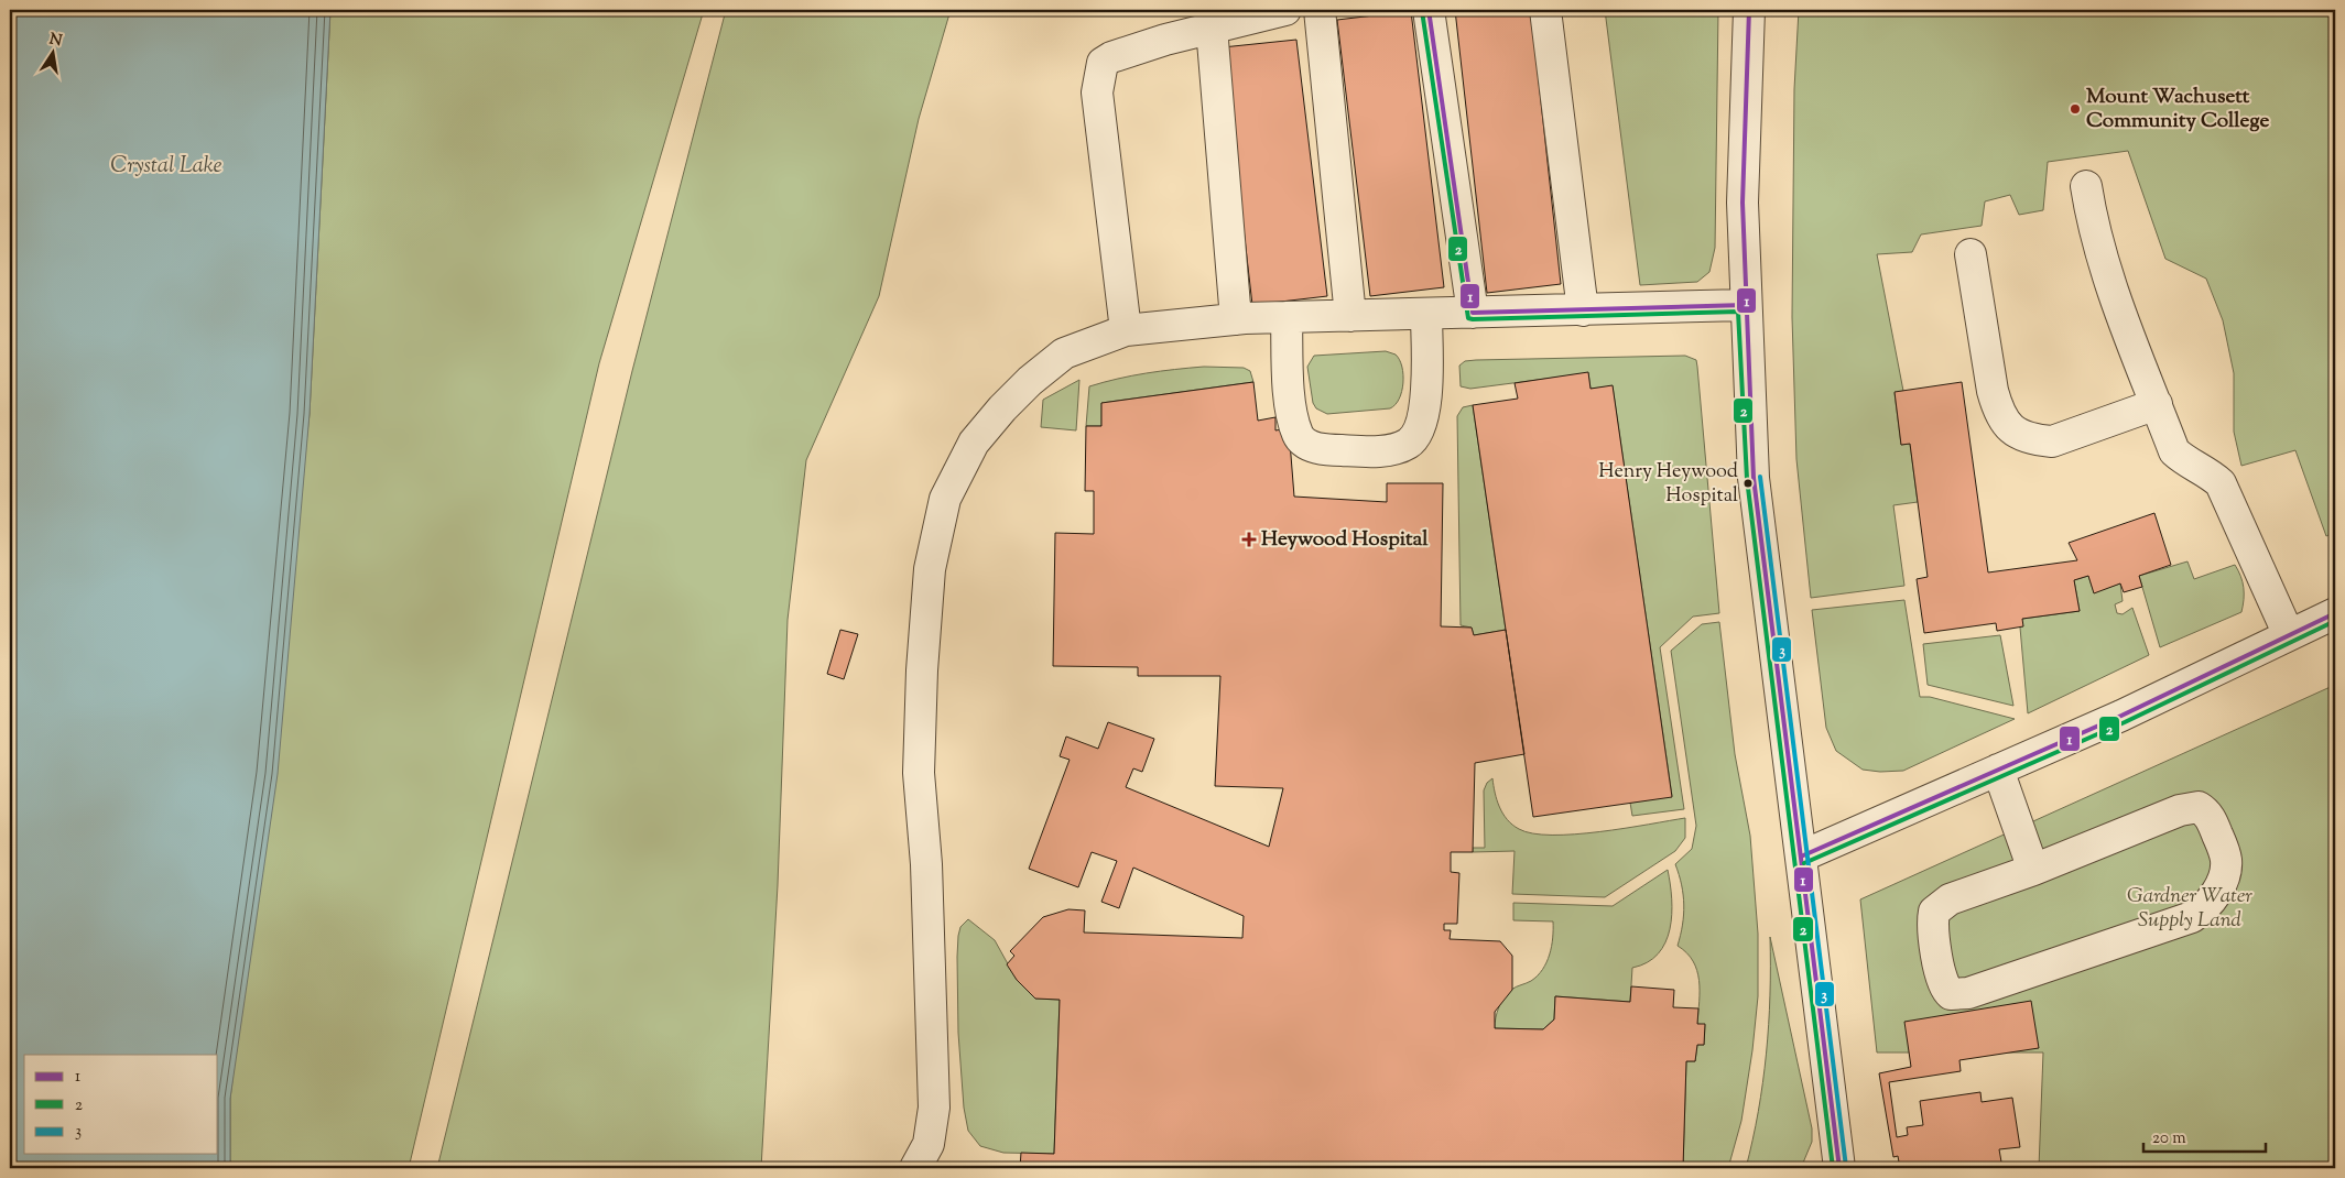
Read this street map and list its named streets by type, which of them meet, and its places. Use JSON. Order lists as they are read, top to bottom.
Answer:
{
  "water": ["Crystal Lake"],
  "parks": ["Gardner Water Supply Land"],
  "places": {
    "other": ["Mount Wachusett Community College", "Henry Heywood Hospital"],
    "health": ["Heywood Hospital"]
  },
  "lines": ["transit line 1", "transit line 2", "transit line 3"],
  "legend": ["1", "2", "3"],
  "scale_bar": "20 m",
  "north": "top"
}
